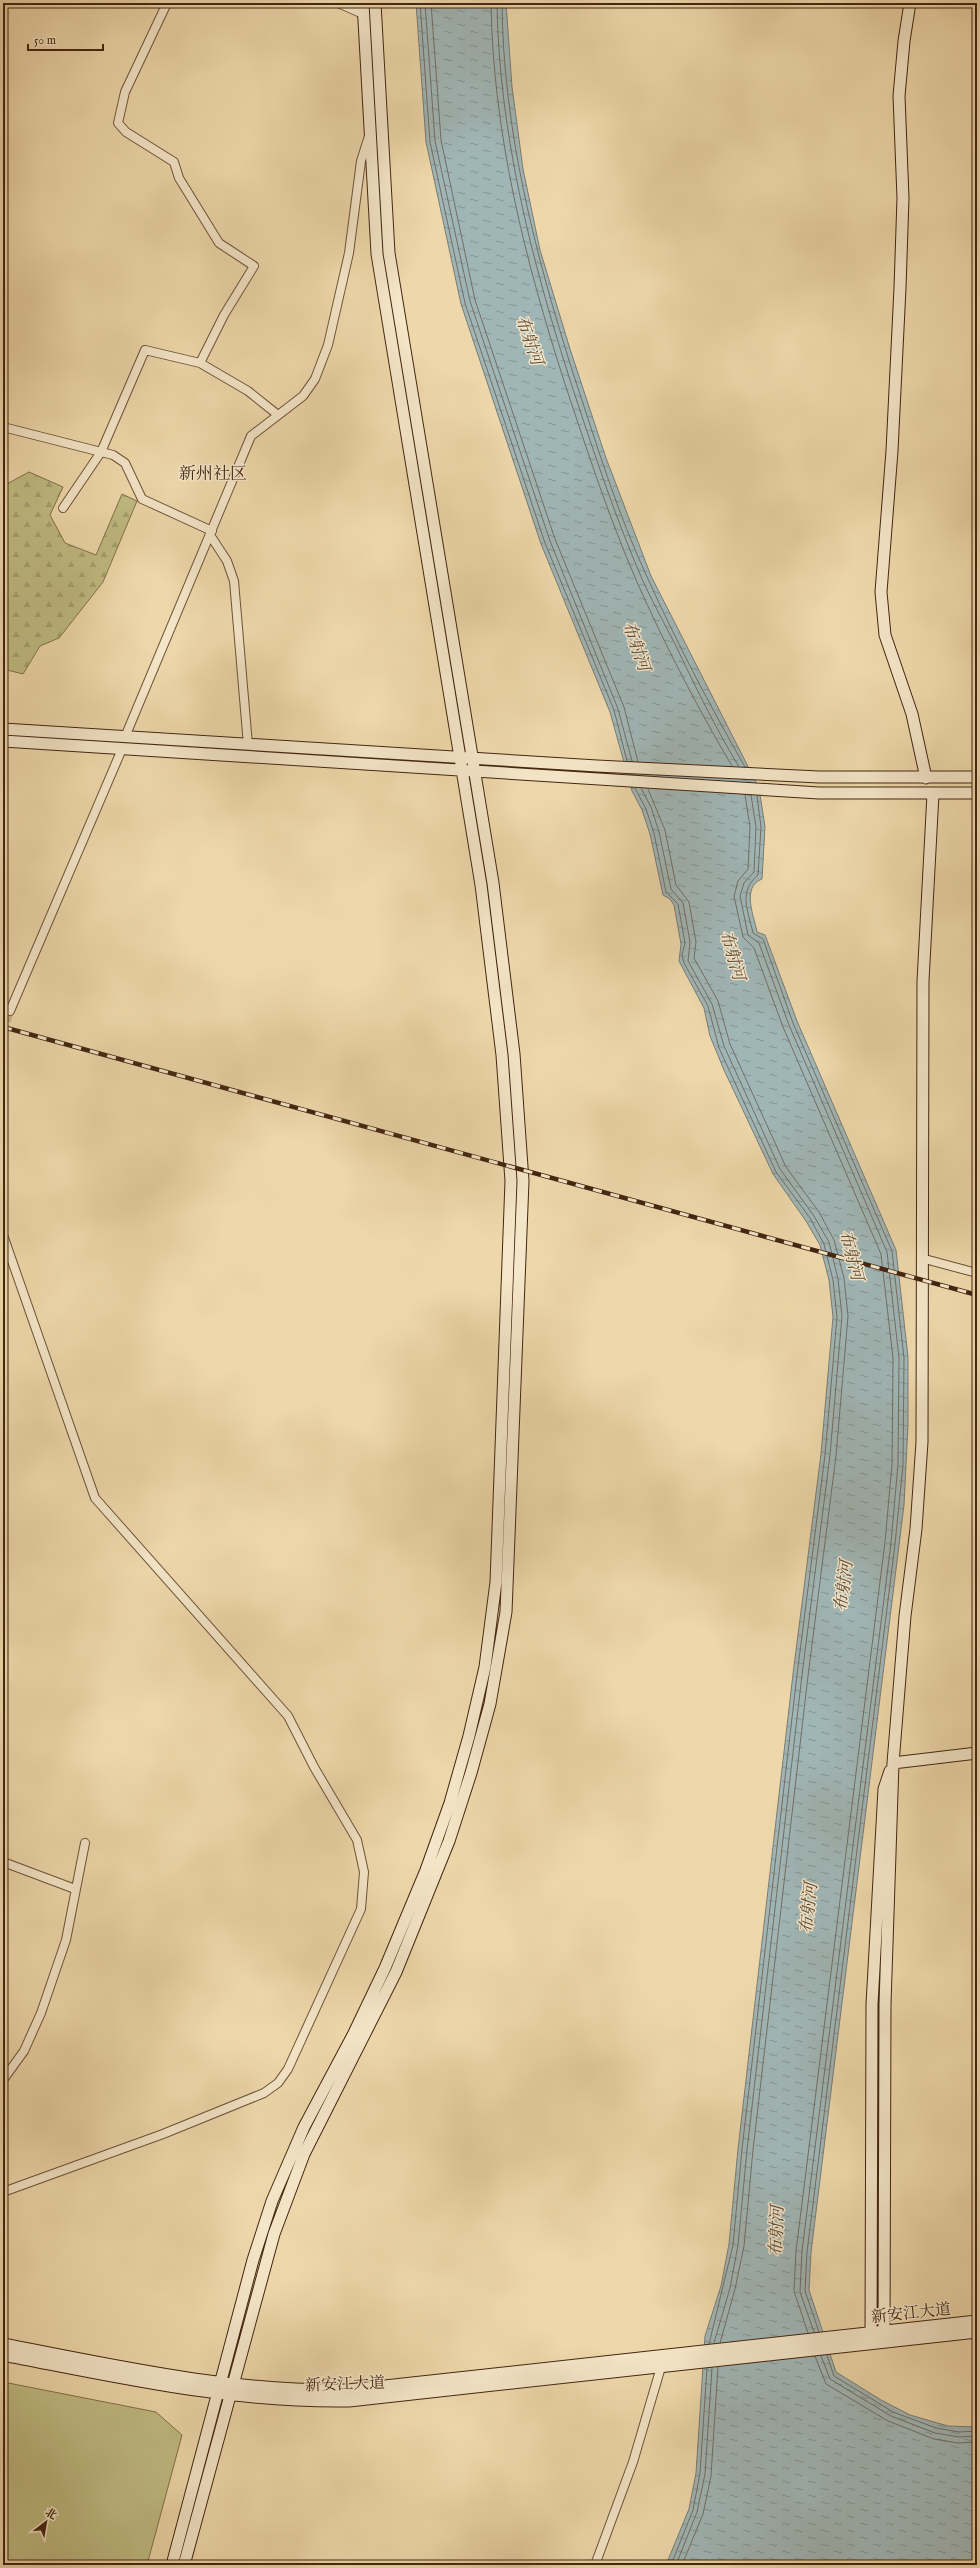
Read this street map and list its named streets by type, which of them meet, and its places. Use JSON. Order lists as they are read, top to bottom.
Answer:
{
  "streets": {
    "main road": ["新安江大道"]
  },
  "districts": ["新州社区"],
  "water": ["布射河"],
  "scale_bar": "50 m",
  "north": "top right"
}
